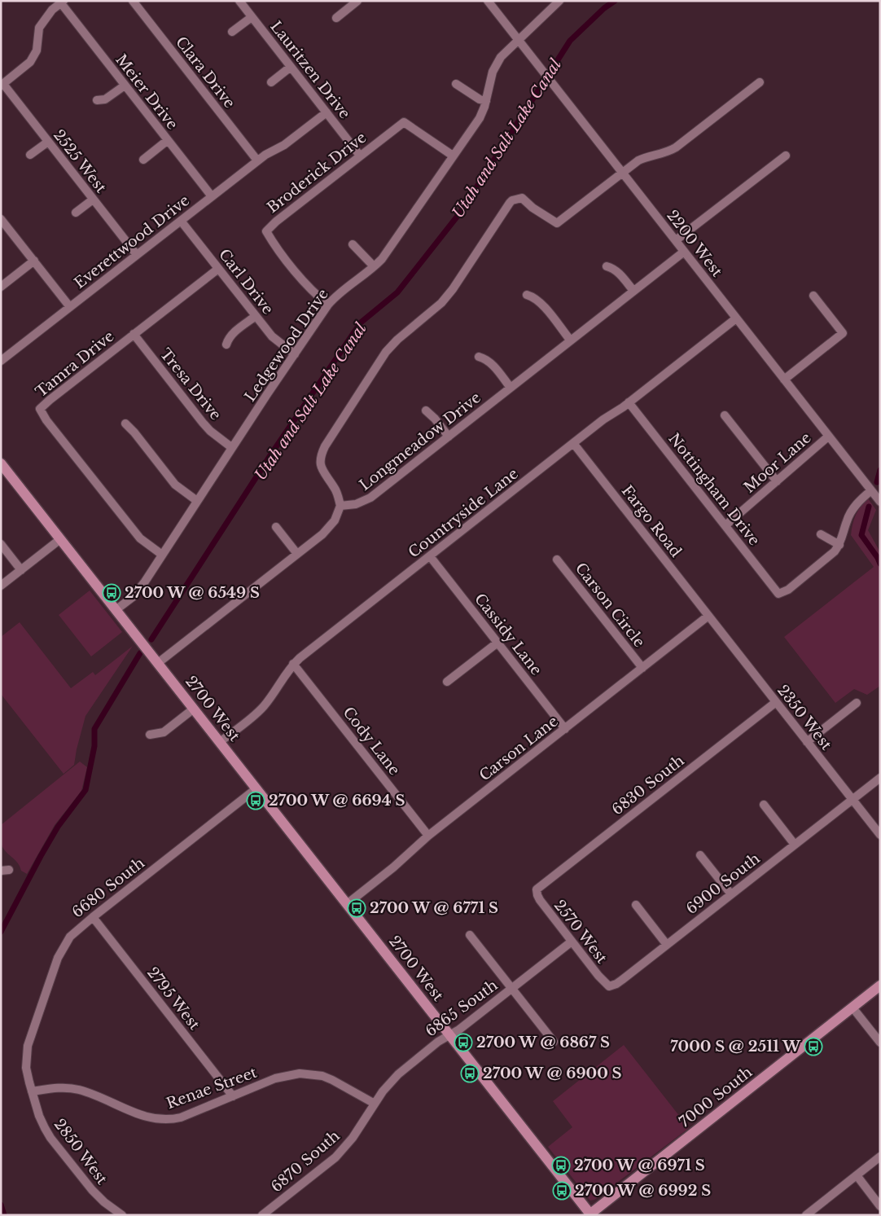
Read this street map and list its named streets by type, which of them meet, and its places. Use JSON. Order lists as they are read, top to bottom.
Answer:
{
  "streets": {
    "main road": ["2700 West", "7000 South"],
    "street": [
      "Lauritzen Drive",
      "Clara Drive",
      "Meier Drive",
      "2525 West",
      "Broderick Drive",
      "Everettwood Drive",
      "2200 West",
      "Carl Drive",
      "Ledgewood Drive",
      "Tamra Drive",
      "Tresa Drive",
      "Longmeadow Drive",
      "Moor Lane",
      "Nottingham Drive",
      "Countryside Lane",
      "Fargo Road",
      "Carson Circle",
      "Cassidy Lane",
      "2350 West",
      "Cody Lane",
      "Carson Lane",
      "6830 South",
      "6900 South",
      "6680 South",
      "2570 West",
      "2795 West",
      "6865 South",
      "Renae Street",
      "2850 West",
      "6870 South"
    ]
  },
  "crossings": [
    ["Lauritzen Drive", "Broderick Drive"],
    ["Lauritzen Drive", "Everettwood Drive"],
    ["Clara Drive", "Everettwood Drive"],
    ["Meier Drive", "Everettwood Drive"],
    ["2525 West", "Everettwood Drive"],
    ["Broderick Drive", "Ledgewood Drive"],
    ["Everettwood Drive", "Carl Drive"],
    ["2200 West", "Ledgewood Drive"],
    ["2200 West", "Longmeadow Drive"],
    ["2200 West", "Moor Lane"],
    ["2200 West", "Countryside Lane"],
    ["Carl Drive", "Ledgewood Drive"],
    ["Carl Drive", "Tamra Drive"],
    ["Ledgewood Drive", "Tamra Drive"],
    ["Ledgewood Drive", "Tresa Drive"],
    ["Ledgewood Drive", "2700 West"],
    ["Tamra Drive", "Tresa Drive"],
    ["Moor Lane", "Nottingham Drive"],
    ["Nottingham Drive", "Countryside Lane"],
    ["Countryside Lane", "Fargo Road"],
    ["Countryside Lane", "Cassidy Lane"],
    ["Countryside Lane", "2700 West"],
    ["Countryside Lane", "Cody Lane"],
    ["Fargo Road", "2350 West"],
    ["Fargo Road", "Carson Lane"],
    ["Carson Circle", "Carson Lane"],
    ["Cassidy Lane", "Carson Lane"],
    ["2700 West", "Carson Lane"],
    ["2700 West", "6680 South"],
    ["2700 West", "6865 South"],
    ["2700 West", "7000 South"],
    ["2350 West", "Carson Lane"],
    ["2350 West", "6830 South"],
    ["2350 West", "6900 South"],
    ["Cody Lane", "Carson Lane"],
    ["6830 South", "2570 West"],
    ["6900 South", "2570 West"],
    ["6680 South", "2795 West"],
    ["6680 South", "2850 West"],
    ["2570 West", "6865 South"],
    ["2795 West", "Renae Street"],
    ["6865 South", "Renae Street"],
    ["6865 South", "6870 South"],
    ["Renae Street", "2850 West"],
    ["Renae Street", "6870 South"]
  ],
  "water": ["Utah and Salt Lake Canal"],
  "places": {
    "bus stop": [
      "2700 W @ 6549 S",
      "2700 W @ 6694 S",
      "2700 W @ 6771 S",
      "2700 W @ 6867 S",
      "7000 S @ 2511 W",
      "2700 W @ 6900 S",
      "2700 W @ 6971 S",
      "2700 W @ 6992 S"
    ]
  }
}
